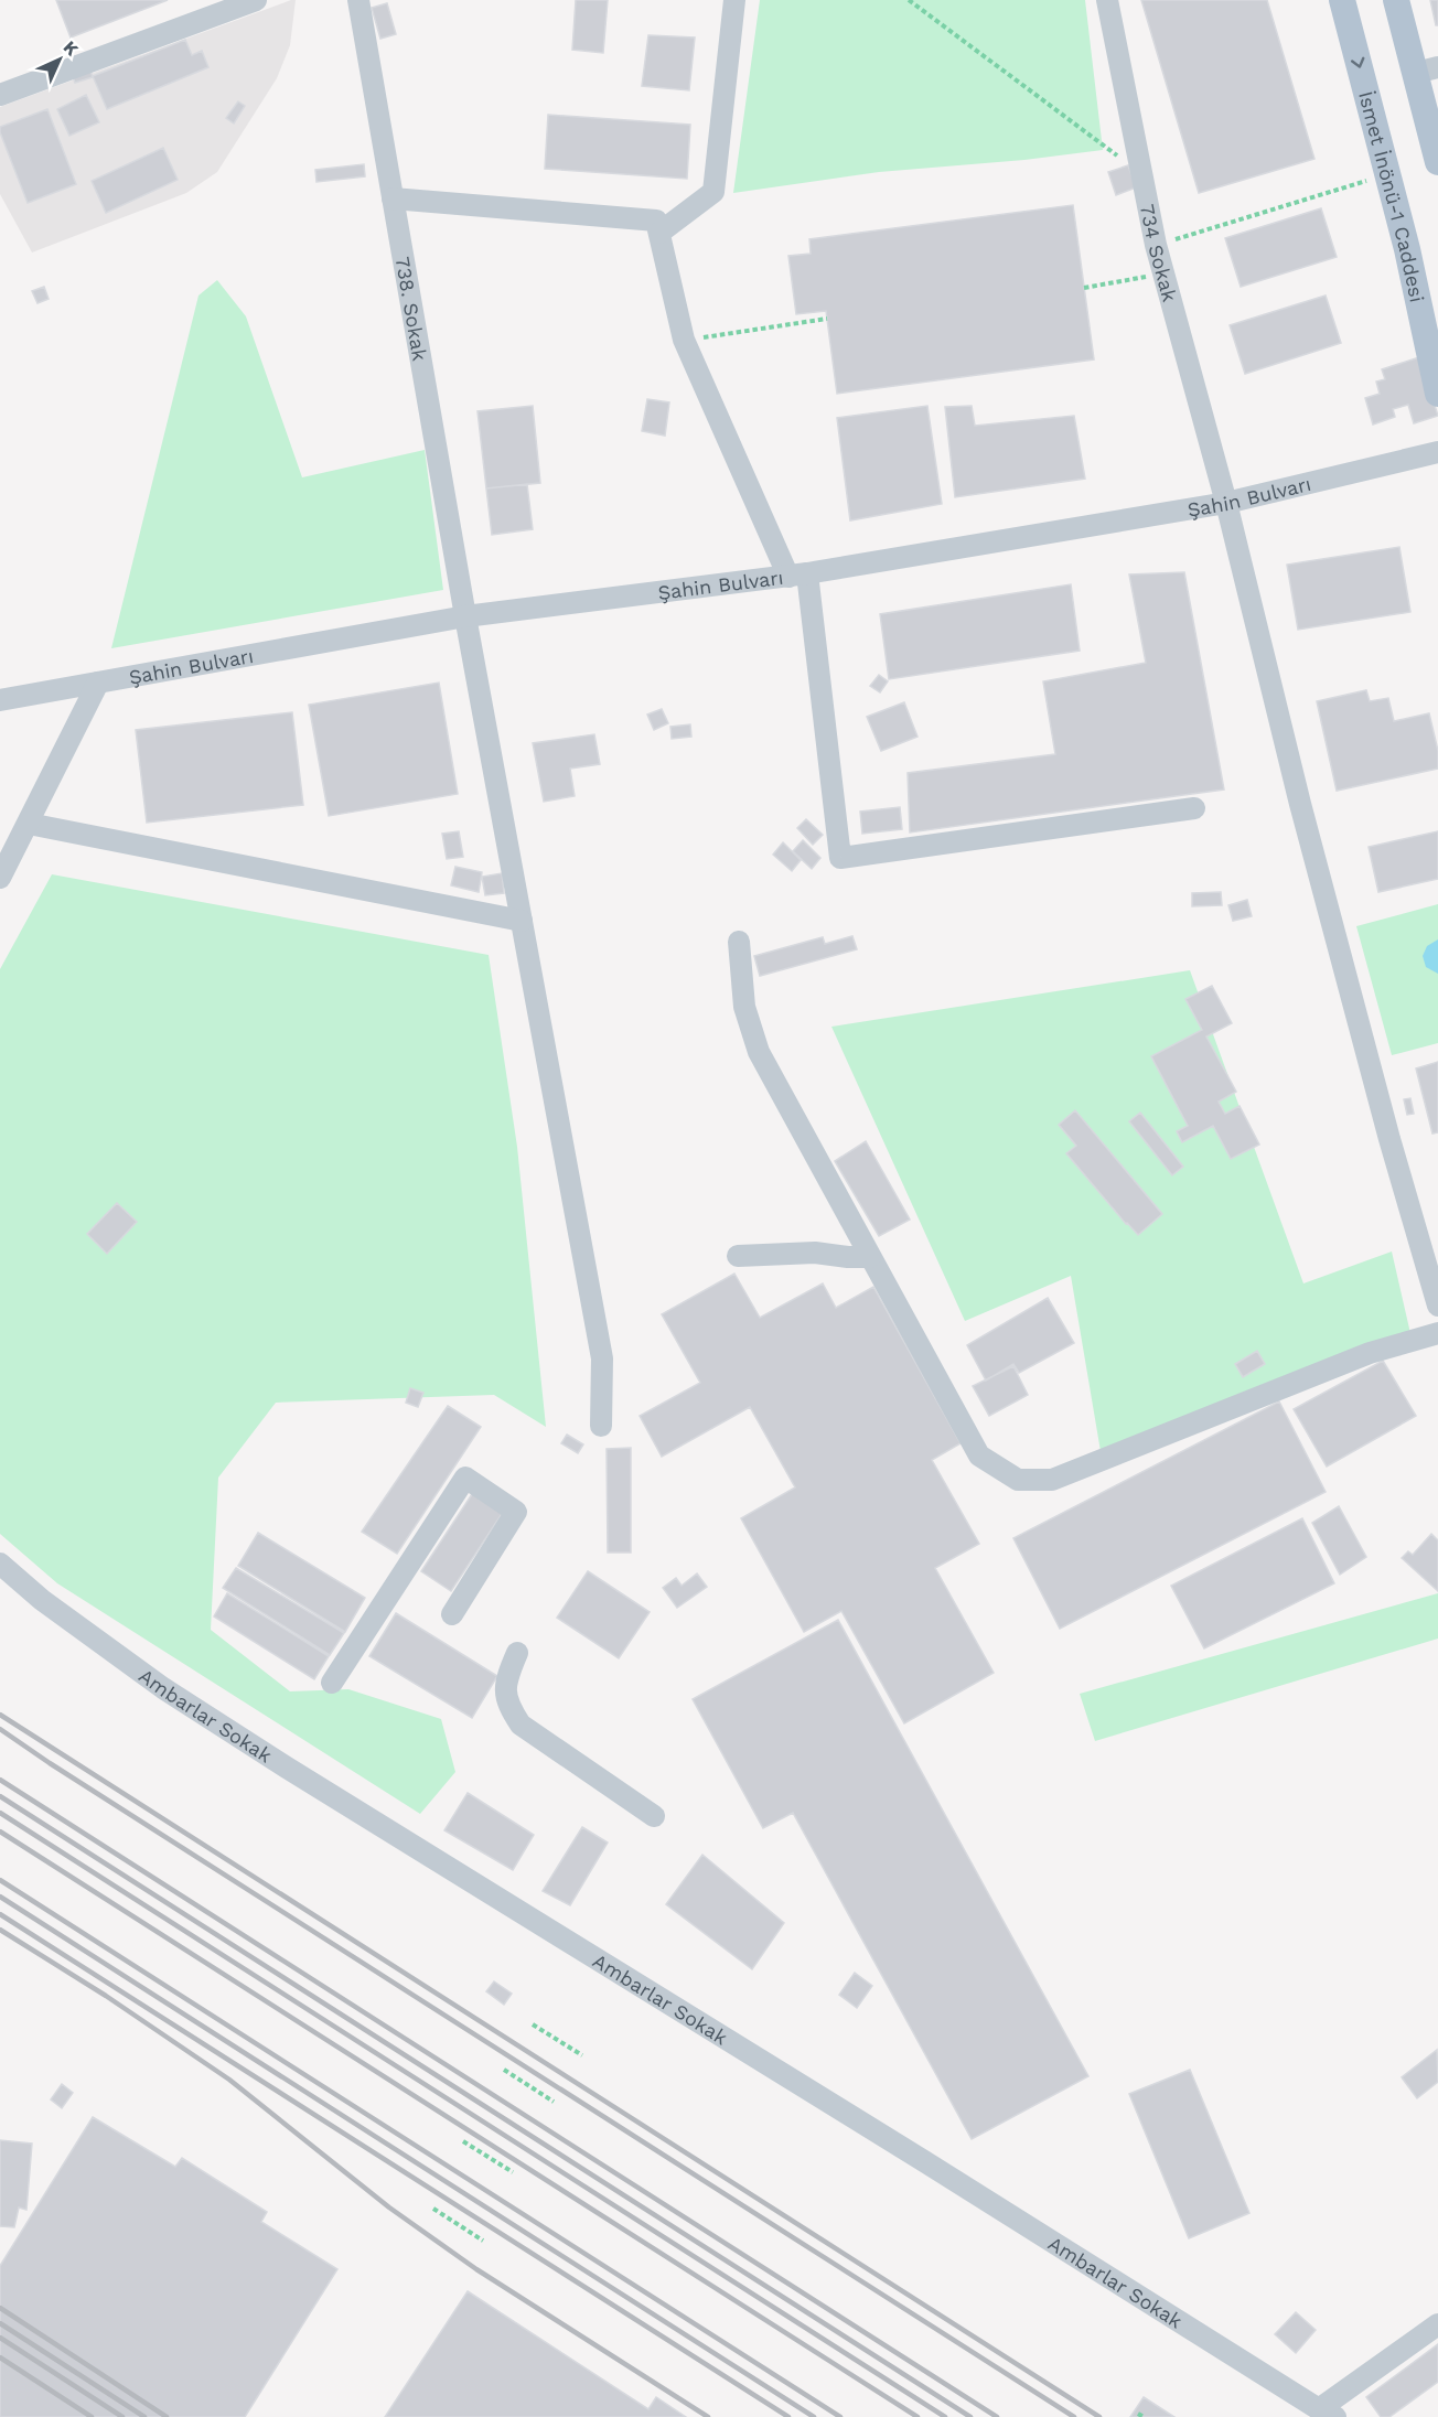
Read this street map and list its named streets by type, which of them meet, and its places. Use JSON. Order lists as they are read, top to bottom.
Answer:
{
  "streets": {
    "main road": ["İsmet İnönü-1 Caddesi"],
    "street": [
      "734 Sokak",
      "738. Sokak",
      "Şahin Bulvarı",
      "Ambarlar Sokak"
    ]
  },
  "crossings": [
    ["734 Sokak", "Şahin Bulvarı"],
    ["738. Sokak", "Şahin Bulvarı"]
  ],
  "north": "top right"
}
